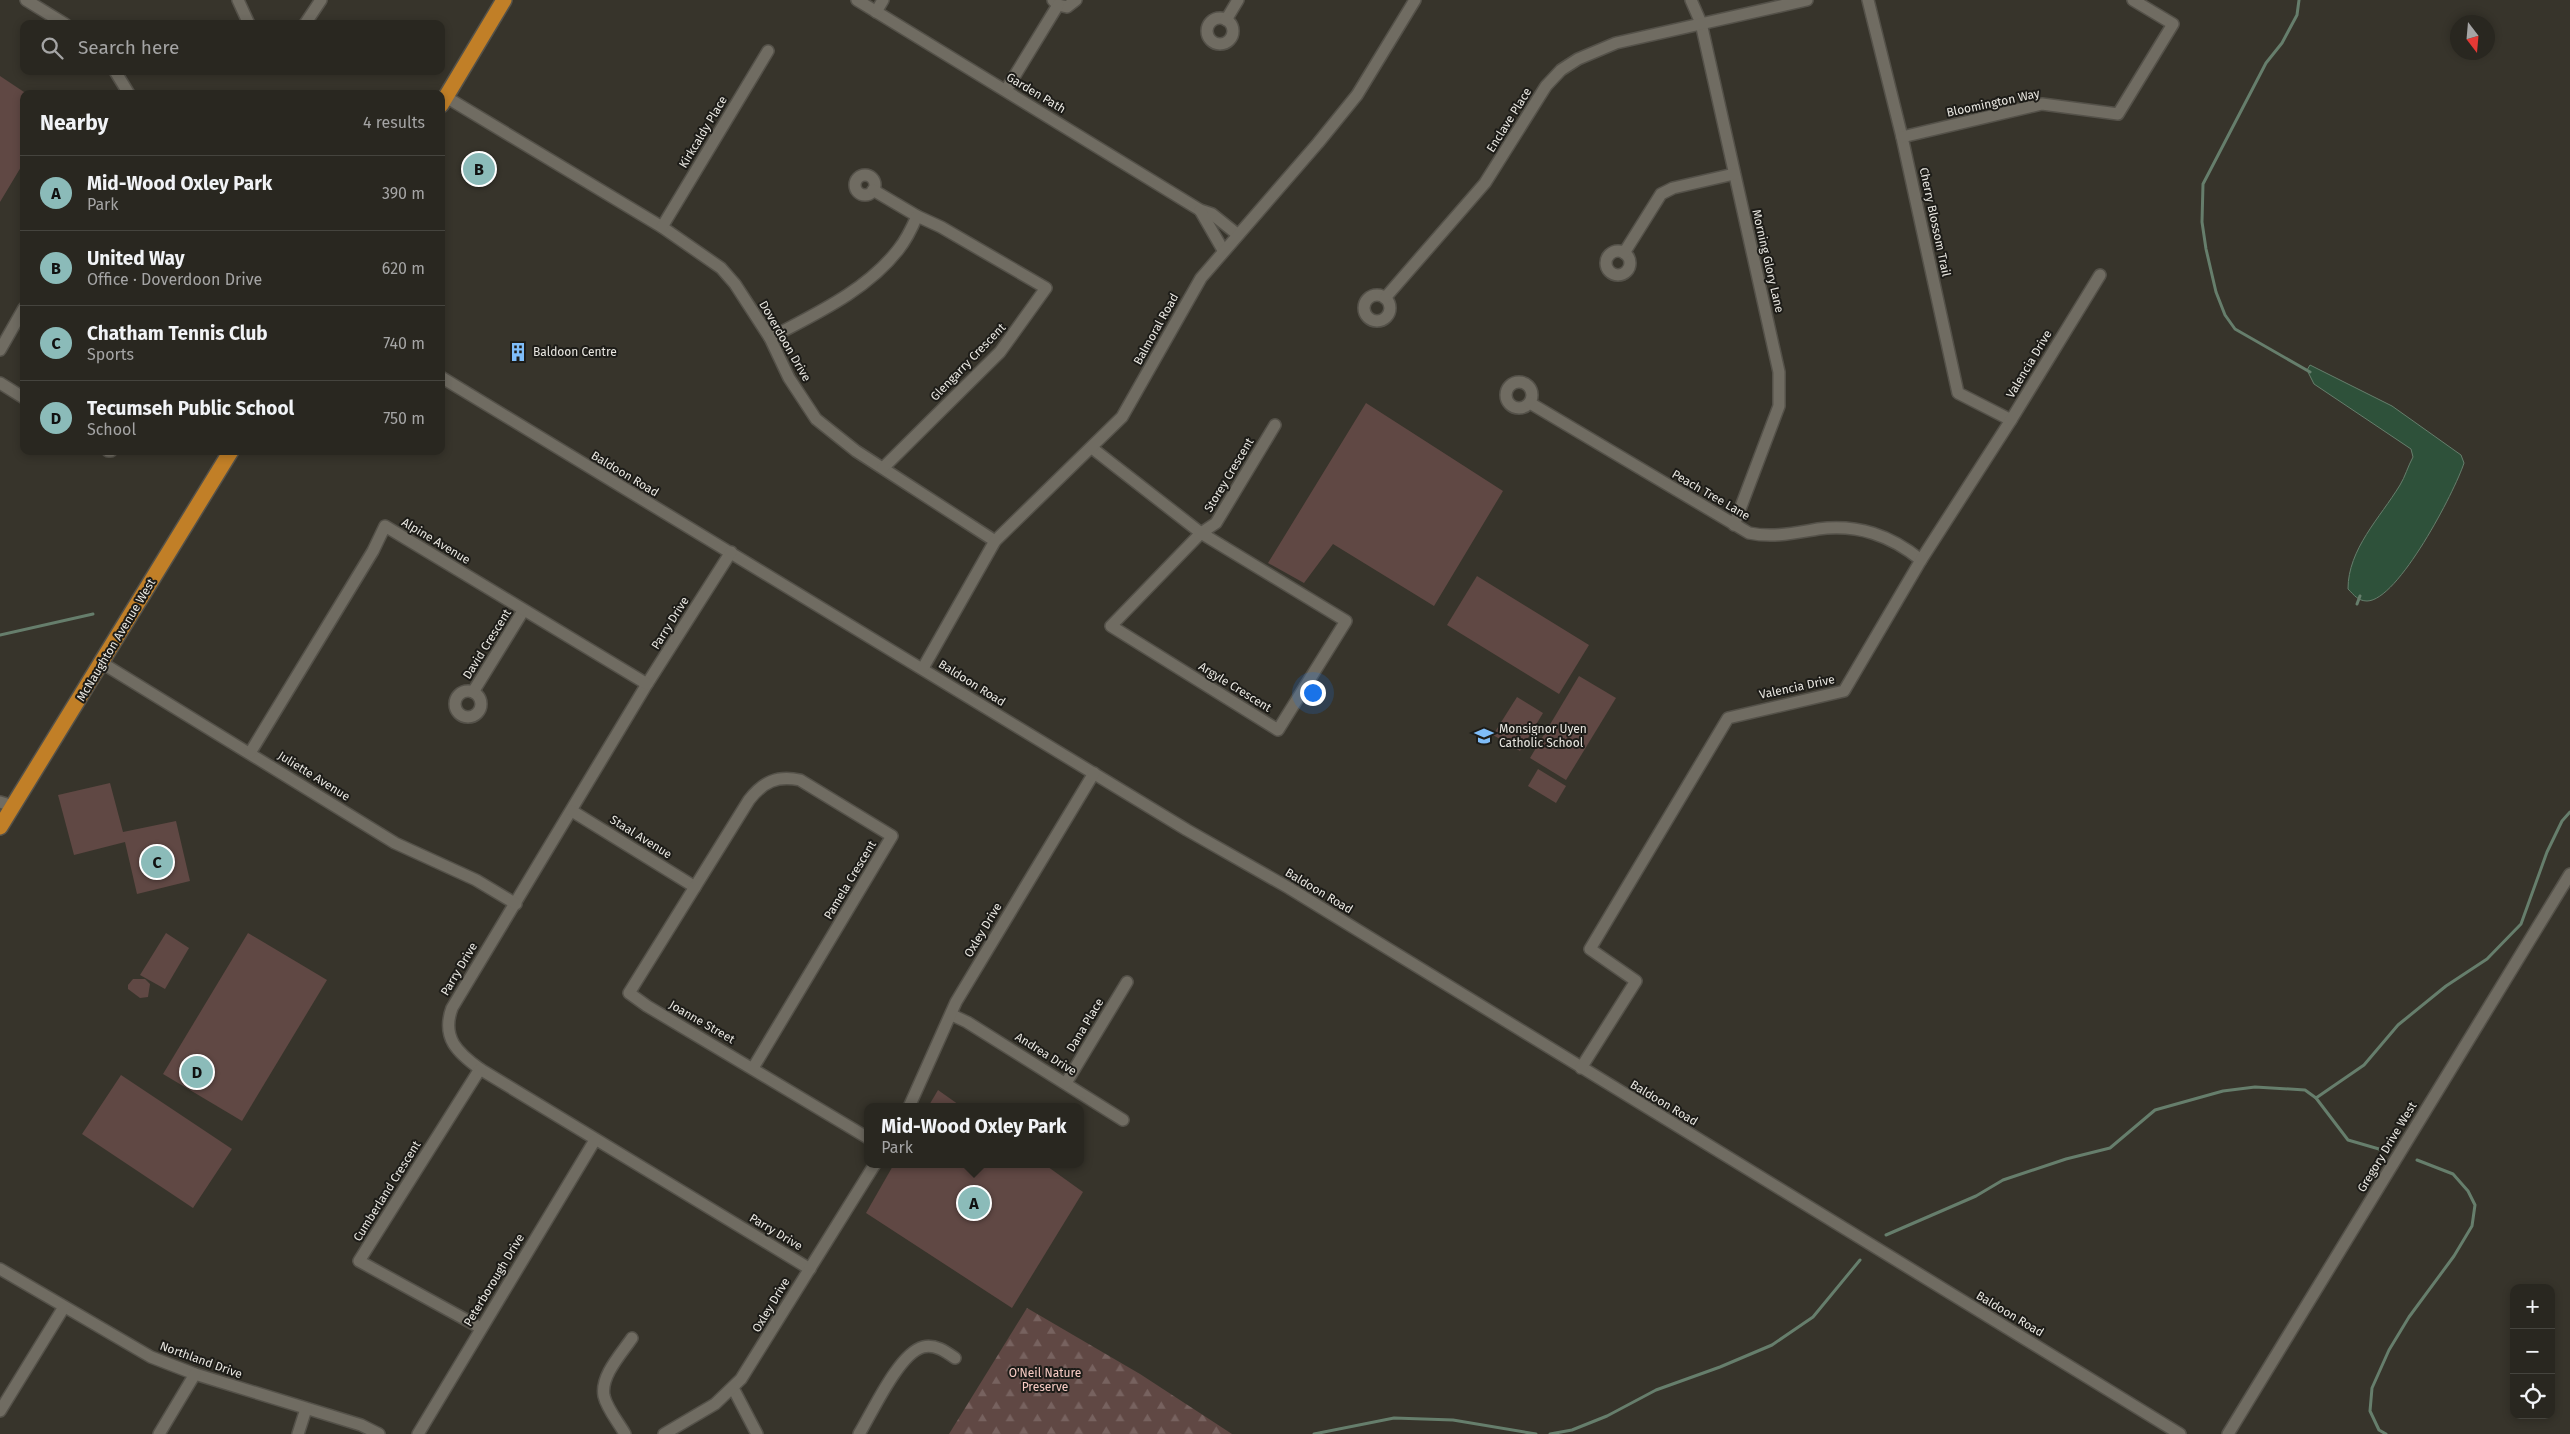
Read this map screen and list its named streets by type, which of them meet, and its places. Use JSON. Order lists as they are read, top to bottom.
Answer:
{
  "streets": {
    "main road": ["McNaughton Avenue West"],
    "street": [
      "Garden Path",
      "Bloomington Way",
      "Enclave Place",
      "Kirkcaldy Place",
      "Cherry Blossom Trail",
      "Morning Glory Lane",
      "Balmoral Road",
      "Doverdoon Drive",
      "Glengarry Crescent",
      "Valencia Drive",
      "Baldoon Road",
      "Storey Crescent",
      "Peach Tree Lane",
      "Alpine Avenue",
      "Parry Drive",
      "David Crescent",
      "Argyle Crescent",
      "Juliette Avenue",
      "Staal Avenue",
      "Pamela Crescent",
      "Oxley Drive",
      "Joanne Street",
      "Dana Place",
      "Andrea Drive",
      "Gregory Drive West",
      "Cumberland Crescent",
      "Peterborough Drive",
      "Northland Drive"
    ]
  },
  "crossings": [
    ["Garden Path", "Balmoral Road"],
    ["Bloomington Way", "Cherry Blossom Trail"],
    ["Enclave Place", "Morning Glory Lane"],
    ["Kirkcaldy Place", "Doverdoon Drive"],
    ["Cherry Blossom Trail", "Valencia Drive"],
    ["Morning Glory Lane", "Peach Tree Lane"],
    ["Balmoral Road", "Doverdoon Drive"],
    ["Balmoral Road", "Baldoon Road"],
    ["Balmoral Road", "Argyle Crescent"],
    ["Doverdoon Drive", "Glengarry Crescent"],
    ["Valencia Drive", "Baldoon Road"],
    ["Valencia Drive", "Peach Tree Lane"],
    ["Baldoon Road", "Parry Drive"],
    ["Baldoon Road", "Oxley Drive"],
    ["Storey Crescent", "Argyle Crescent"],
    ["Alpine Avenue", "Parry Drive"],
    ["Alpine Avenue", "David Crescent"],
    ["Alpine Avenue", "Juliette Avenue"],
    ["Parry Drive", "Juliette Avenue"],
    ["Parry Drive", "Staal Avenue"],
    ["Parry Drive", "Oxley Drive"],
    ["Parry Drive", "Cumberland Crescent"],
    ["Parry Drive", "Peterborough Drive"],
    ["McNaughton Avenue West", "Juliette Avenue"],
    ["Staal Avenue", "Pamela Crescent"],
    ["Staal Avenue", "Joanne Street"],
    ["Pamela Crescent", "Joanne Street"],
    ["Oxley Drive", "Andrea Drive"],
    ["Dana Place", "Andrea Drive"],
    ["Cumberland Crescent", "Peterborough Drive"]
  ],
  "parks": ["O'Neil Nature Preserve"],
  "places": {
    "building": ["Baldoon Centre"],
    "school or university": ["Monsignor Uyen Catholic School"]
  },
  "north": "bottom",
  "page": {
    "search": "Search here",
    "heading": ["Nearby", "4 results"],
    "pins": [
      "B",
      "C",
      "D",
      "A"
    ],
    "list": [
      {
        "mark": "A",
        "name": "Mid-Wood Oxley Park",
        "note": "Park",
        "value": "390 m"
      },
      {
        "mark": "B",
        "name": "United Way",
        "note": "Office · Doverdoon Drive",
        "value": "620 m"
      },
      {
        "mark": "C",
        "name": "Chatham Tennis Club",
        "note": "Sports",
        "value": "740 m"
      },
      {
        "mark": "D",
        "name": "Tecumseh Public School",
        "note": "School",
        "value": "750 m"
      }
    ],
    "popup": ["Mid-Wood Oxley Park", "Park"],
    "map_buttons": ["+", "−"]
  }
}
